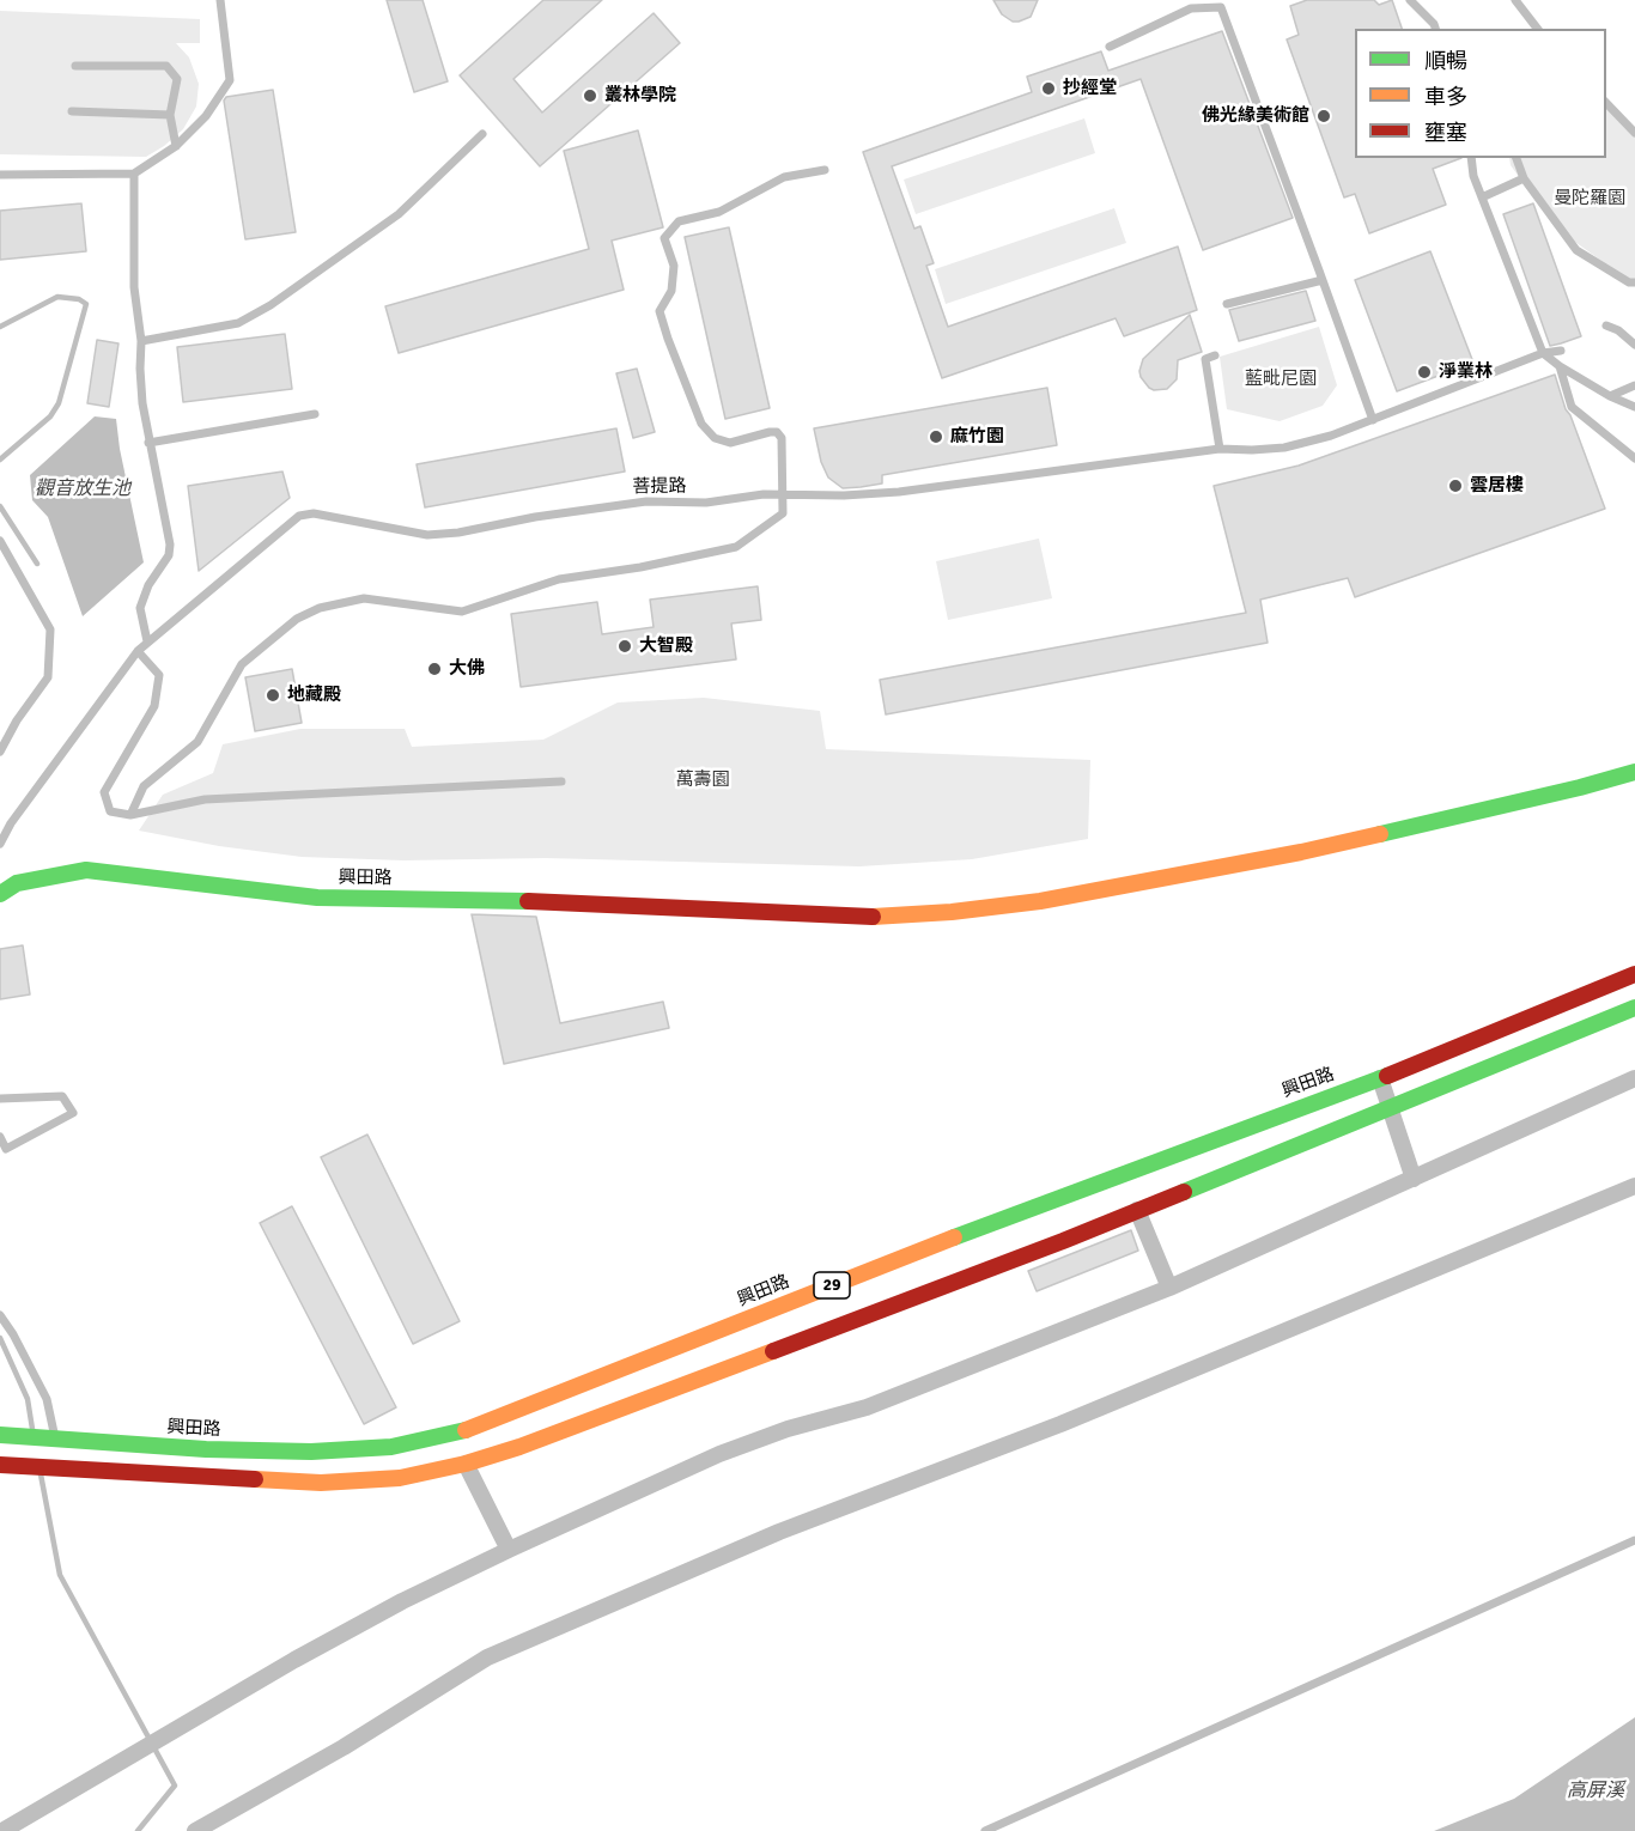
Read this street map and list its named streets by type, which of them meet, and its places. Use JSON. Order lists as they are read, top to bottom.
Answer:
{
  "streets": {
    "main road": ["興田路", "29"],
    "lane": ["菩提路"]
  },
  "water": ["觀音放生池", "高屏溪"],
  "parks": ["曼陀羅園", "藍毗尼園", "萬壽園"],
  "places": [
    "抄經堂",
    "叢林學院",
    "佛光緣美術館",
    "淨業林",
    "麻竹園",
    "雲居樓",
    "大智殿",
    "大佛",
    "地藏殿"
  ],
  "legend": ["順暢", "車多", "壅塞"]
}
